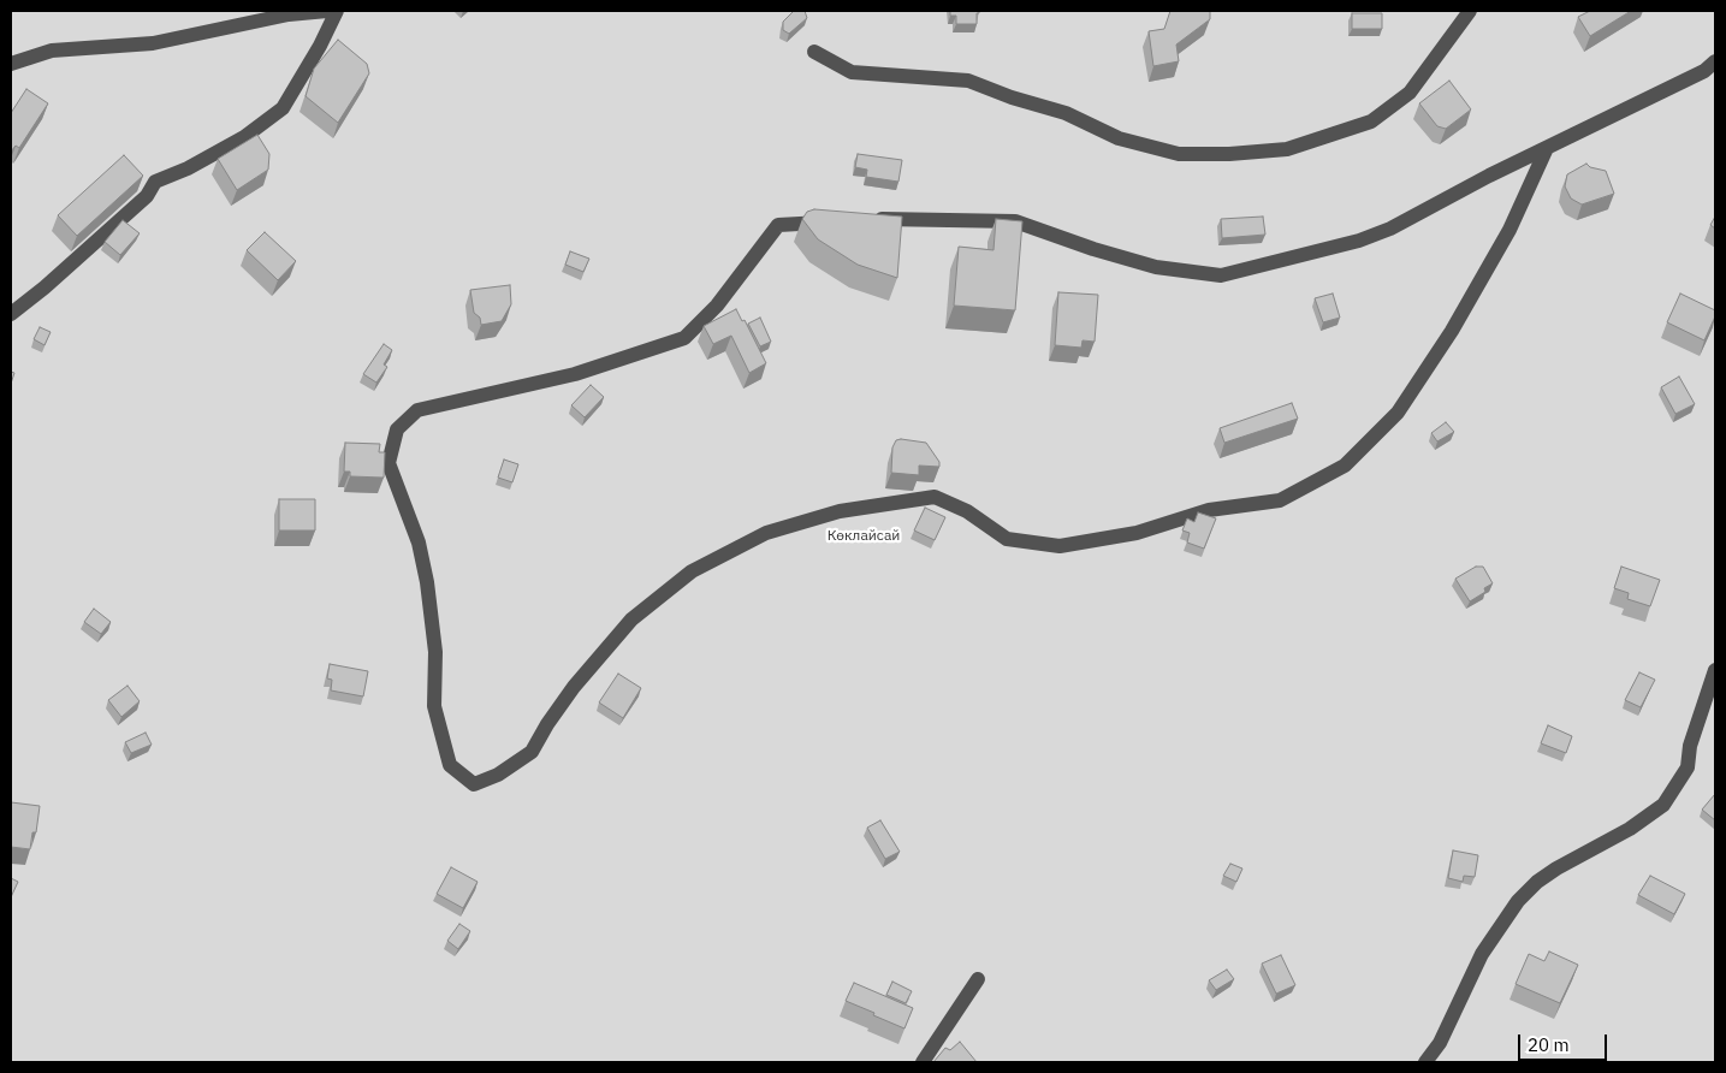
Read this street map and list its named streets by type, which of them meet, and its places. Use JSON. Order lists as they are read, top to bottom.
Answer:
{
  "parks": ["Көклайсай"],
  "scale_bar": "20 m"
}
